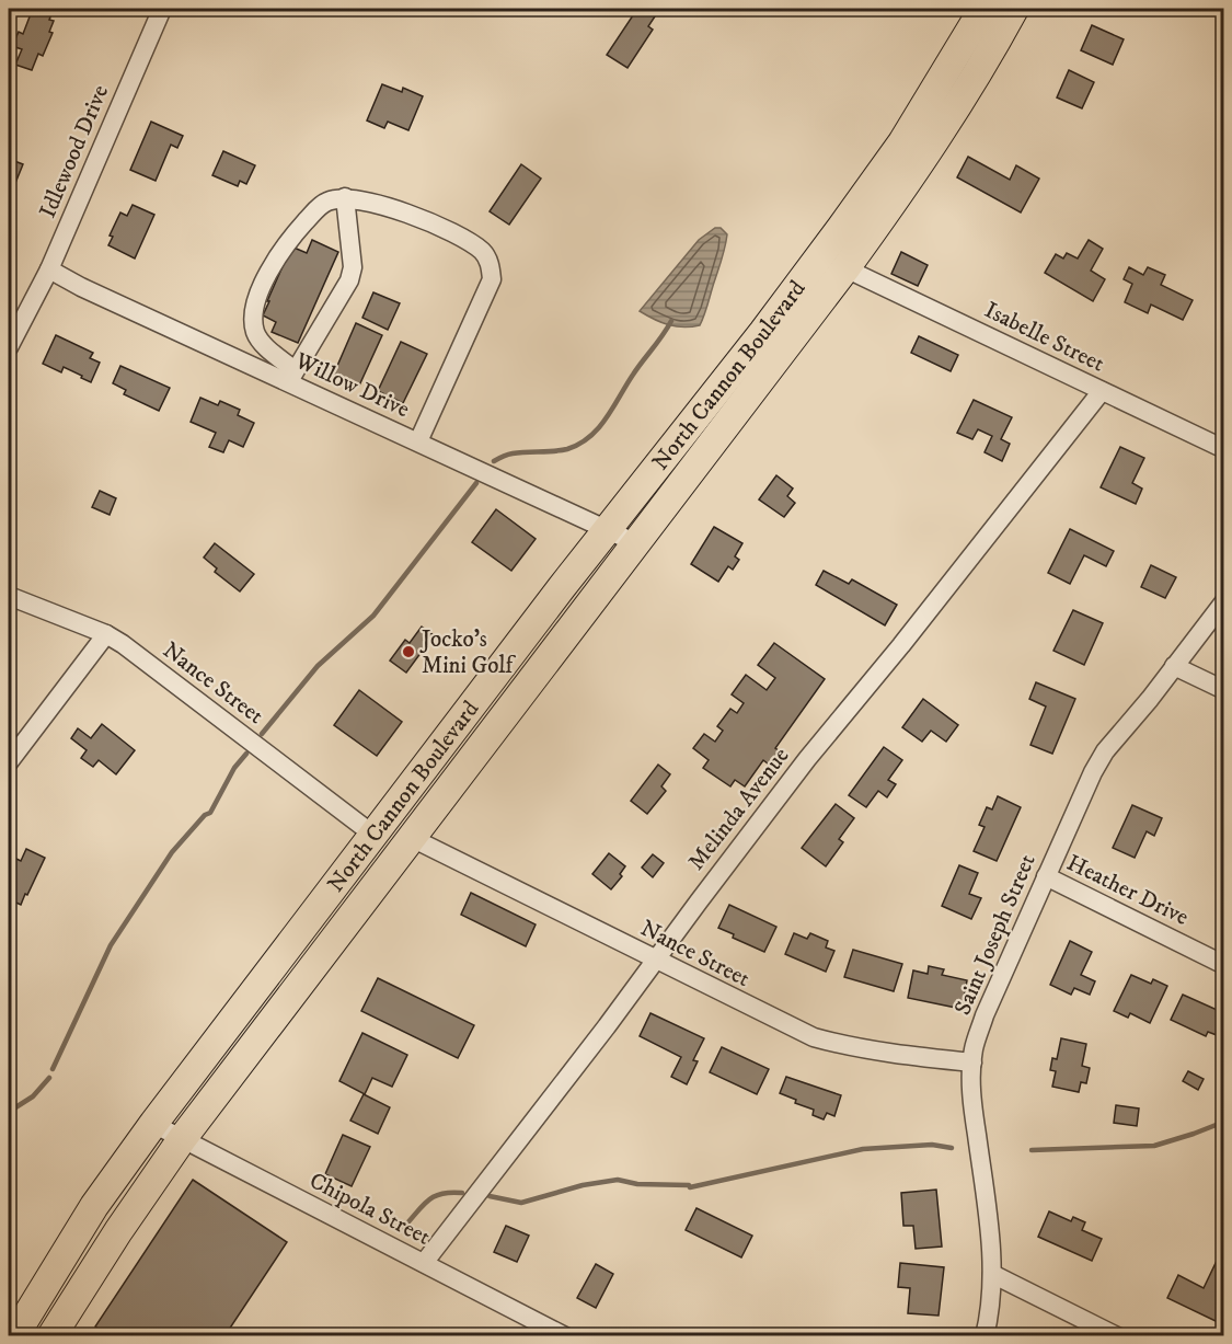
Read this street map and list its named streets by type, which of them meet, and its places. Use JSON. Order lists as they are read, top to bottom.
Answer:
{
  "streets": {
    "main road": ["North Cannon Boulevard"],
    "street": [
      "Idlewood Drive",
      "Isabelle Street",
      "Willow Drive",
      "Nance Street",
      "Melinda Avenue",
      "Heather Drive",
      "Saint Joseph Street",
      "Chipola Street"
    ]
  },
  "crossings": [
    ["Idlewood Drive", "Willow Drive"],
    ["Isabelle Street", "North Cannon Boulevard"],
    ["Isabelle Street", "Melinda Avenue"],
    ["North Cannon Boulevard", "Willow Drive"],
    ["North Cannon Boulevard", "Nance Street"],
    ["North Cannon Boulevard", "Chipola Street"],
    ["Nance Street", "Melinda Avenue"],
    ["Nance Street", "Saint Joseph Street"],
    ["Melinda Avenue", "Chipola Street"],
    ["Heather Drive", "Saint Joseph Street"]
  ],
  "places": ["Jocko's Mini Golf"]
}
